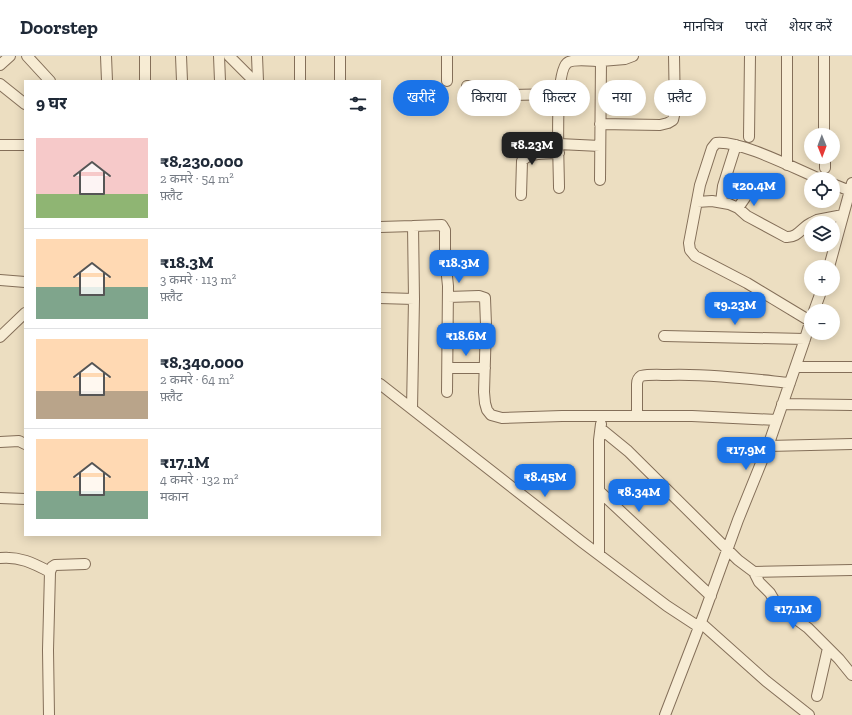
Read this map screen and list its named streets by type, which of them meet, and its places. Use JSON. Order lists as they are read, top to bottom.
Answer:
{
  "north": "bottom",
  "page": {
    "header": "Doorstep",
    "nav": ["मानचित्र", "परतें", "शेयर करें"],
    "chip": [
      "खरीदें",
      "किराया",
      "फ़िल्टर",
      "नया",
      "फ़्लैट"
    ],
    "heading": "9 घर",
    "map_buttons": ["+", "−"],
    "list": [
      {
        "name": "₹8,230,000",
        "note": "2 कमरे · 54 m² · फ़्लैट"
      },
      {
        "name": "₹18.3M",
        "note": "3 कमरे · 113 m² · फ़्लैट"
      },
      {
        "name": "₹8,340,000",
        "note": "2 कमरे · 64 m² · फ़्लैट"
      },
      {
        "name": "₹17.1M",
        "note": "4 कमरे · 132 m² · मकान"
      }
    ],
    "price": [
      "₹8.23M",
      "₹20.4M",
      "₹18.3M",
      "₹9.23M",
      "₹18.6M",
      "₹17.9M",
      "₹8.45M",
      "₹8.34M",
      "₹17.1M"
    ]
  }
}
